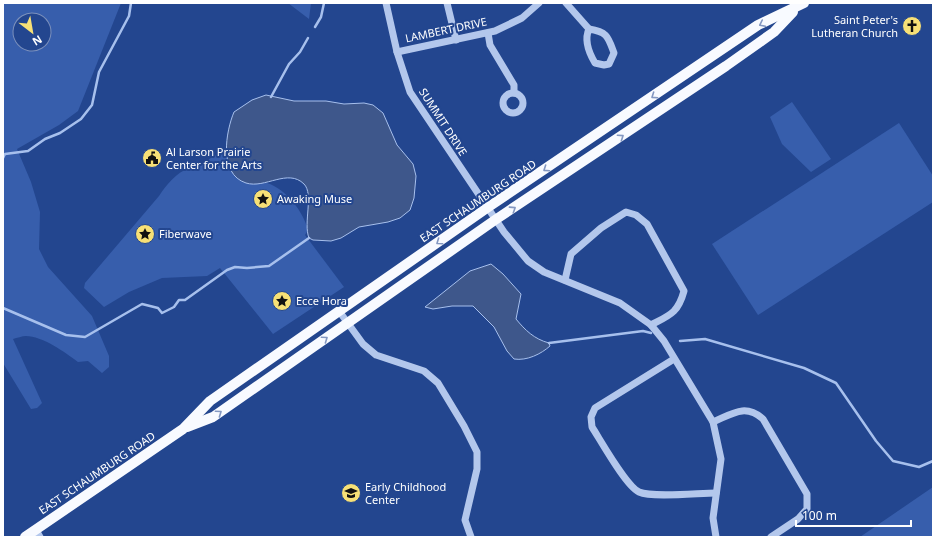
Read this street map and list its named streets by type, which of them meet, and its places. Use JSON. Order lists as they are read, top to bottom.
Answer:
{
  "streets": {
    "main road": ["EAST SCHAUMBURG ROAD"],
    "street": ["LAMBERT DRIVE", "SUMMIT DRIVE"]
  },
  "crossings": [
    ["LAMBERT DRIVE", "SUMMIT DRIVE"],
    ["SUMMIT DRIVE", "EAST SCHAUMBURG ROAD"]
  ],
  "places": {
    "church": ["Saint Peter's Lutheran Church"],
    "public building": ["Al Larson Prairie Center for the Arts"],
    "place": ["Awaking Muse", "Fiberwave", "Ecce Hora"],
    "school or university": ["Early Childhood Center"]
  },
  "scale_bar": "100 m",
  "north": "bottom right"
}
